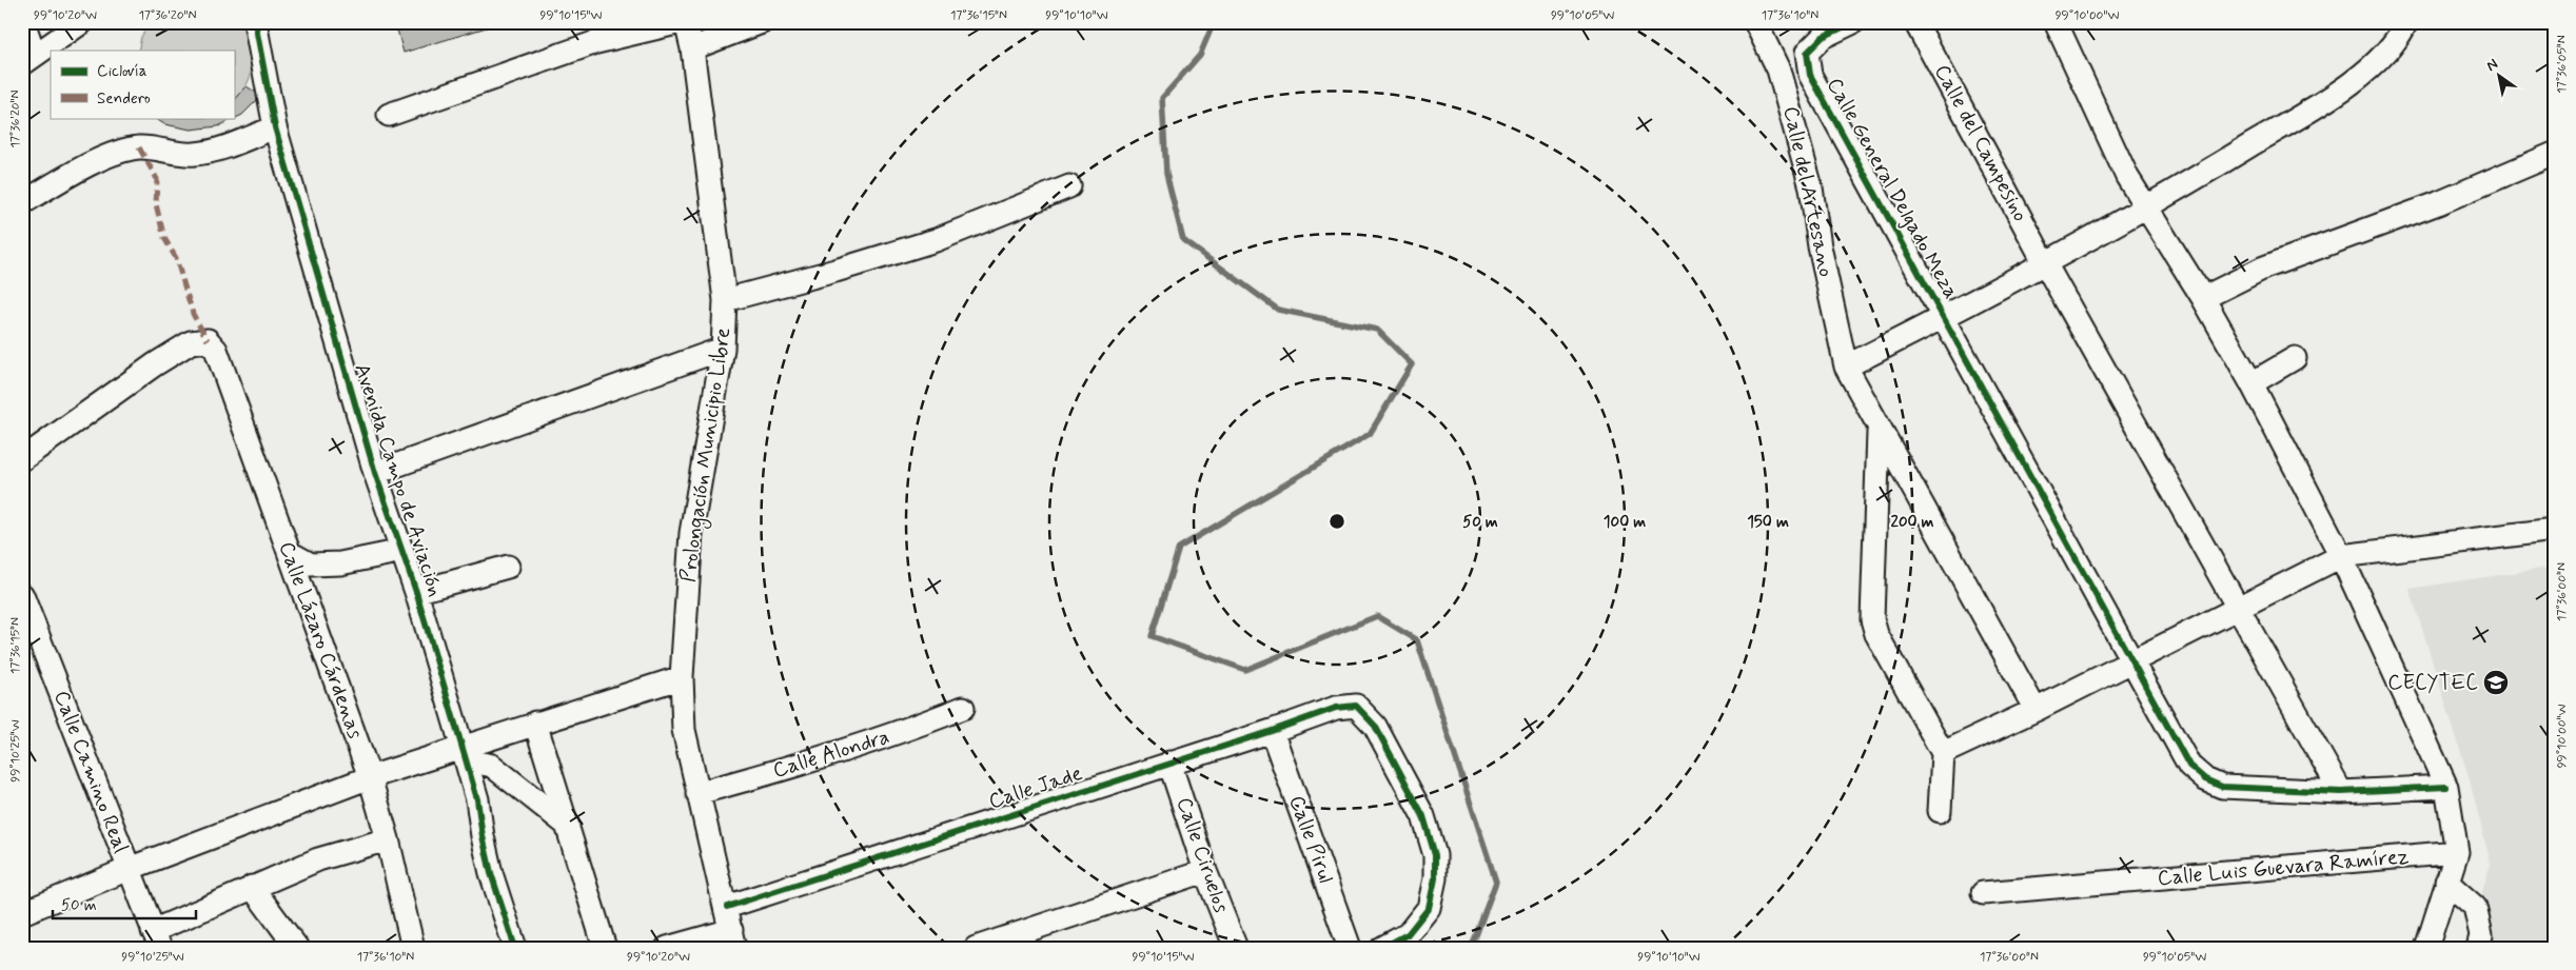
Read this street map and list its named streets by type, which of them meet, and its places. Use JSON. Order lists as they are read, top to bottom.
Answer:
{
  "streets": {
    "street": [
      "Calle del Campesino",
      "Calle General Delgado Meza",
      "Calle del Artesano",
      "Prolongación Municipio Libre",
      "Avenida Campo de Aviación",
      "Calle Lázaro Cárdenas",
      "Calle Alondra",
      "Calle Camino Real",
      "Calle Jade",
      "Calle Pirul",
      "Calle Ciruelos",
      "Calle Luis Guevara Ramírez"
    ]
  },
  "crossings": [
    ["Calle del Campesino", "Calle General Delgado Meza"],
    ["Prolongación Municipio Libre", "Calle Alondra"],
    ["Prolongación Municipio Libre", "Calle Jade"],
    ["Calle Jade", "Calle Pirul"],
    ["Calle Jade", "Calle Ciruelos"]
  ],
  "places": {
    "school or university": ["CECYTEC"]
  },
  "legend": ["Ciclovía", "Sendero"],
  "scale_bar": "50 m",
  "north": "top left",
  "coordinates": [
    "99°10'20\"W",
    "17°36'20\"N",
    "99°10'15\"W",
    "17°36'15\"N",
    "99°10'10\"W",
    "99°10'05\"W",
    "17°36'10\"N",
    "99°10'00\"W",
    "17°36'05\"N",
    "17°36'00\"N",
    "99°10'25\"W"
  ],
  "rings": [
    "50 m",
    "100 m",
    "150 m",
    "200 m"
  ]
}
